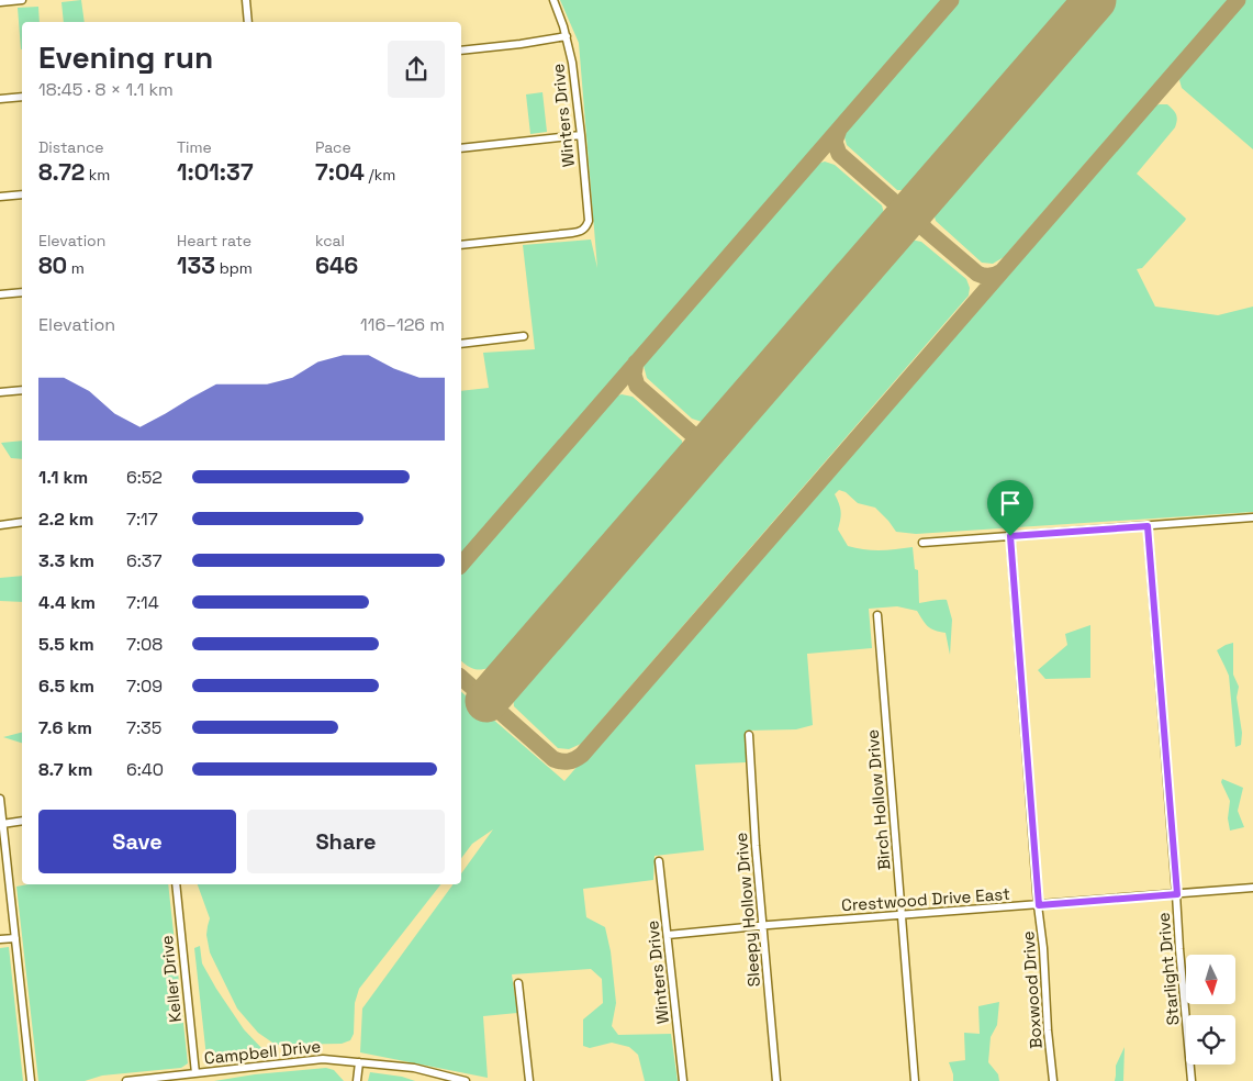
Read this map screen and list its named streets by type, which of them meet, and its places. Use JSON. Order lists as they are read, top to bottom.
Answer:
{
  "streets": {
    "street": [
      "Winters Drive",
      "Birch Hollow Drive",
      "Crestwood Drive East",
      "Sleepy Hollow Drive",
      "Starlight Drive",
      "Keller Drive",
      "Boxwood Drive",
      "Campbell Drive"
    ]
  },
  "crossings": [
    ["Winters Drive", "Crestwood Drive East"],
    ["Birch Hollow Drive", "Crestwood Drive East"],
    ["Crestwood Drive East", "Sleepy Hollow Drive"],
    ["Crestwood Drive East", "Starlight Drive"],
    ["Crestwood Drive East", "Boxwood Drive"],
    ["Keller Drive", "Campbell Drive"]
  ],
  "north": "bottom",
  "page": {
    "heading": ["Evening run", "18:45 · 8 × 1.1 km"],
    "stats": [
      ["Distance", "8.72 km"],
      ["Time", "1:01:37"],
      ["Pace", "7:04 /km"],
      ["Elevation", "80 m"],
      ["Heart rate", "133 bpm"],
      ["kcal", "646"]
    ],
    "chart": ["Elevation", "116–126 m"],
    "list": [
      {
        "name": "1.1 km",
        "note": "6:52"
      },
      {
        "name": "2.2 km",
        "note": "7:17"
      },
      {
        "name": "3.3 km",
        "note": "6:37"
      },
      {
        "name": "4.4 km",
        "note": "7:14"
      },
      {
        "name": "5.5 km",
        "note": "7:08"
      },
      {
        "name": "6.5 km",
        "note": "7:09"
      },
      {
        "name": "7.6 km",
        "note": "7:35"
      },
      {
        "name": "8.7 km",
        "note": "6:40"
      }
    ],
    "buttons": ["Save", "Share"]
  }
}
